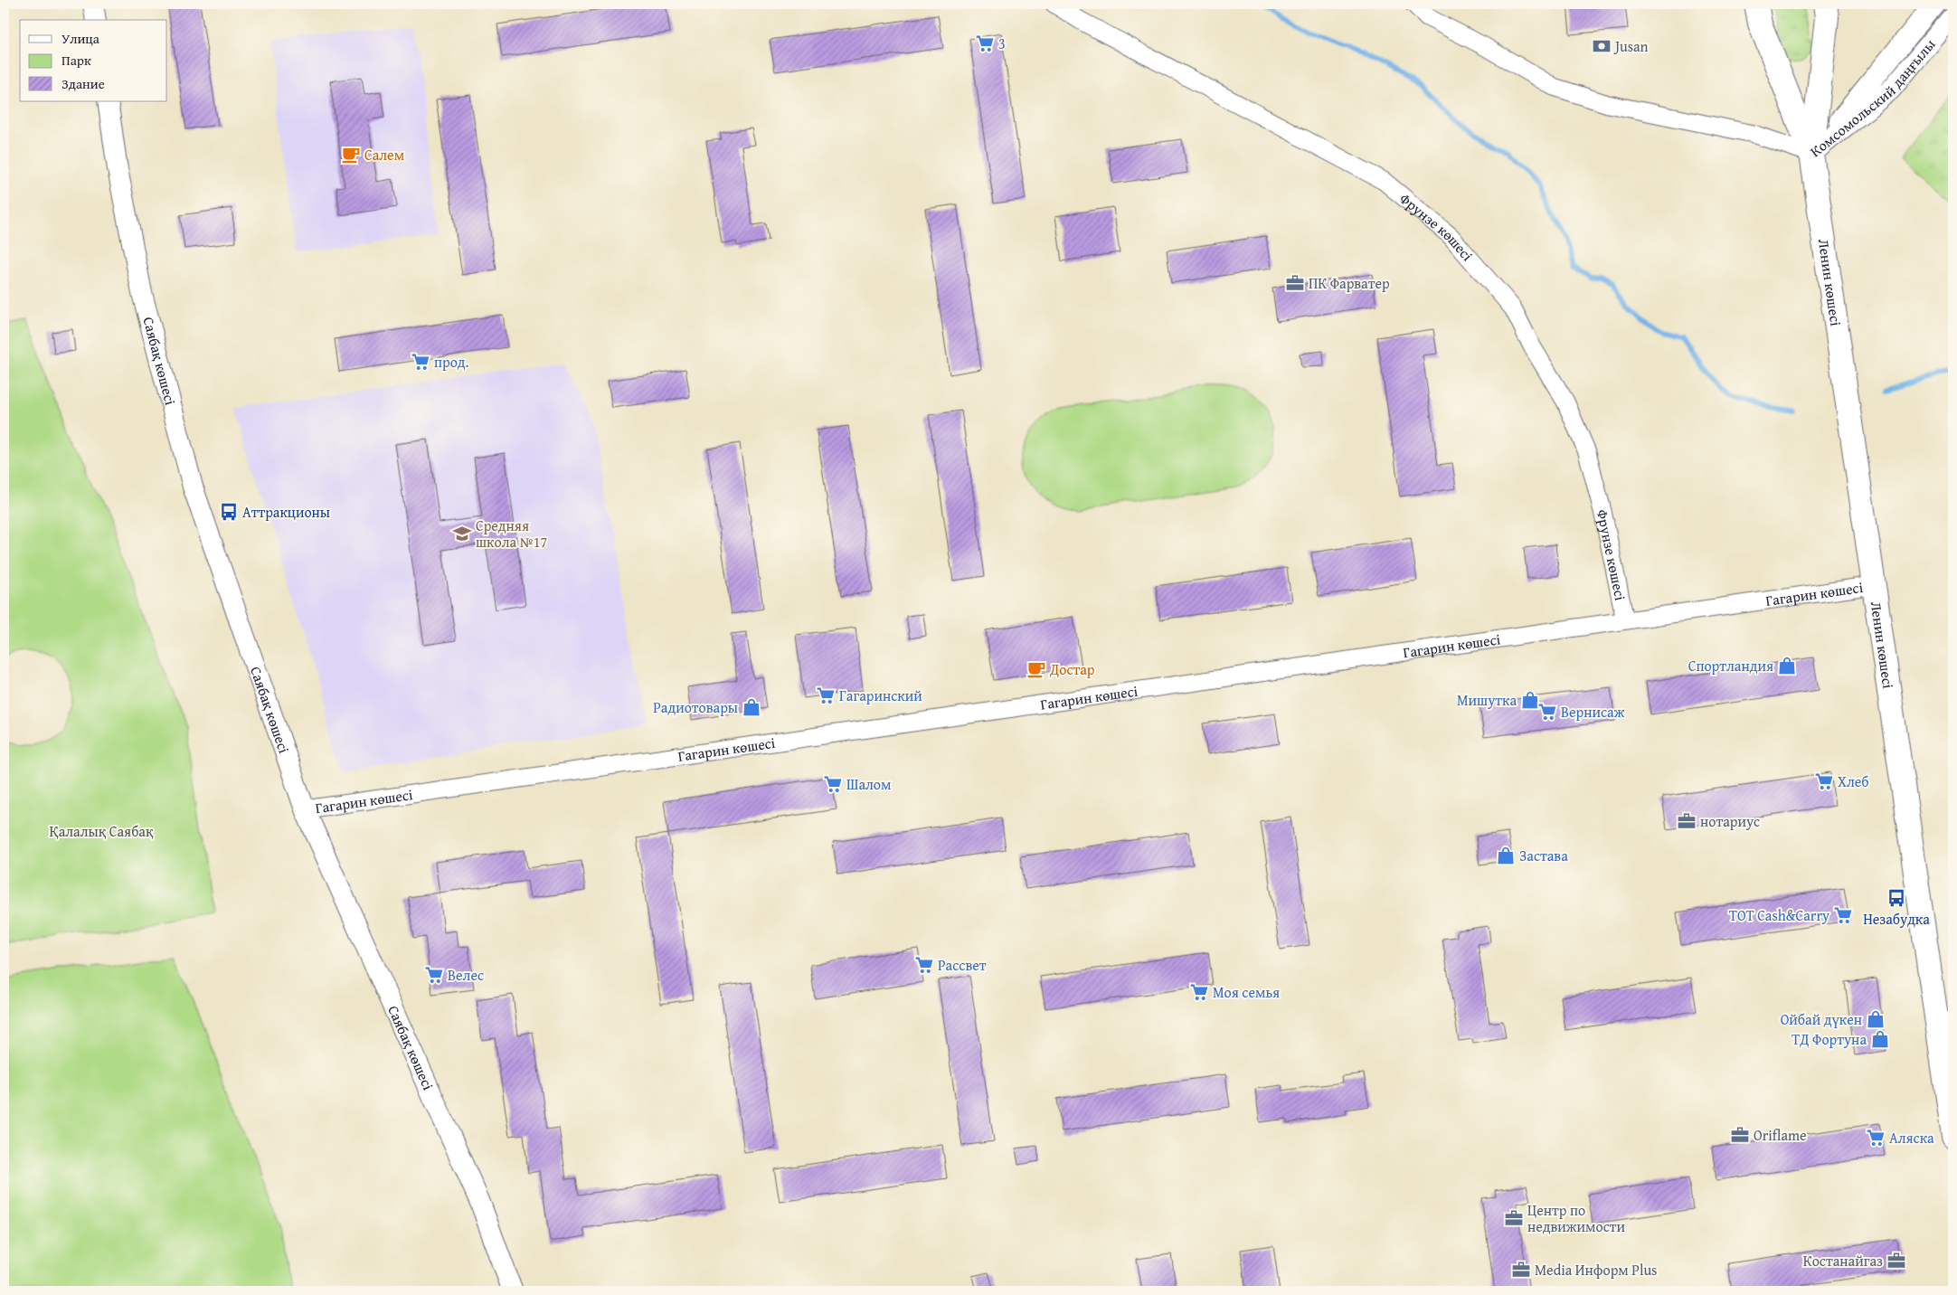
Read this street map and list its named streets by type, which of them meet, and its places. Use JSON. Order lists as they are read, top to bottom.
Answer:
{
  "streets": {
    "main road": ["Ленин көшесі"],
    "street": [
      "Комсомольский даңғылы",
      "Фрунзе көшесі",
      "Саябақ көшесі",
      "Гагарин көшесі"
    ]
  },
  "crossings": [
    ["Комсомольский даңғылы", "Ленин көшесі"],
    ["Фрунзе көшесі", "Гагарин көшесі"],
    ["Ленин көшесі", "Гагарин көшесі"],
    ["Саябақ көшесі", "Гагарин көшесі"]
  ],
  "parks": ["Қалалық Саябақ"],
  "places": {
    "supermarket": [
      "3",
      "прод.",
      "Гагаринский",
      "Вернисаж",
      "Хлеб",
      "Шалом",
      "ТОТ Cash&Carry",
      "Рассвет",
      "Велес",
      "Моя семья",
      "Аляска"
    ],
    "bank": ["Jusan"],
    "cafe": ["Салем", "Достар"],
    "office": [
      "ПК Фарватер",
      "нотариус",
      "Oriflame",
      "Центр по недвижимости",
      "Костанайгаз",
      "Media Информ Plus"
    ],
    "bus stop": ["Аттракционы", "Незабудка"],
    "school or university": ["Средняя школа №17"],
    "shop": [
      "Спортландия",
      "Мишутка",
      "Радиотовары",
      "Застава",
      "Ойбай дүкен",
      "ТД Фортуна"
    ]
  },
  "legend": ["Улица", "Парк", "Здание"]
}
